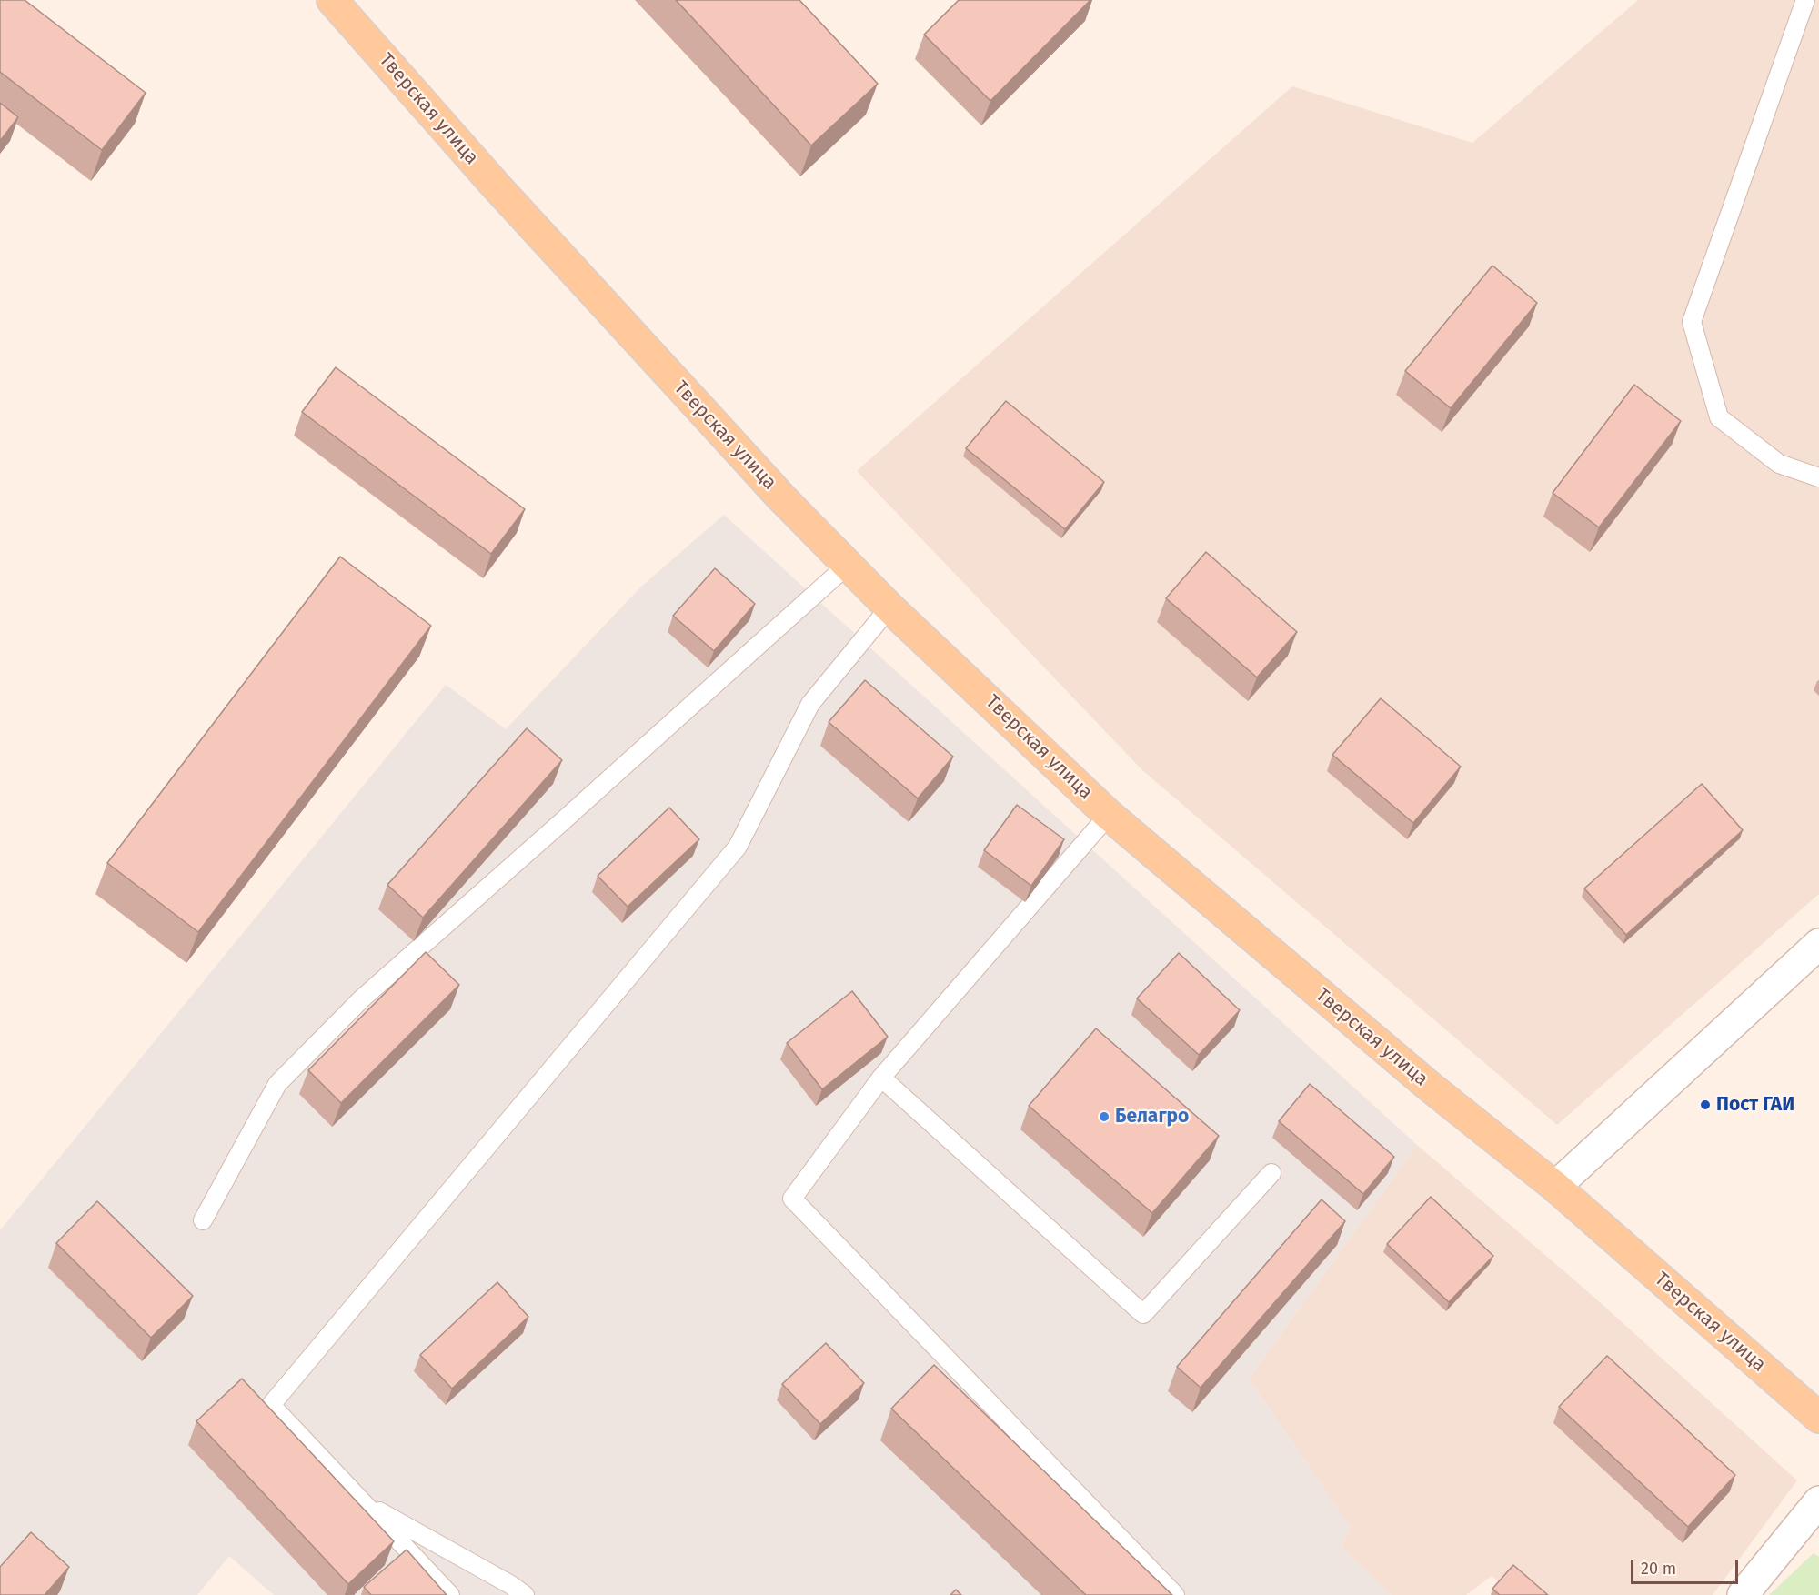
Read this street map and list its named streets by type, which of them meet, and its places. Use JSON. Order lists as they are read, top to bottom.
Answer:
{
  "streets": {
    "main road": ["Тверская улица"]
  },
  "places": ["Пост ГАИ", "Белагро"],
  "scale_bar": "20 m"
}
